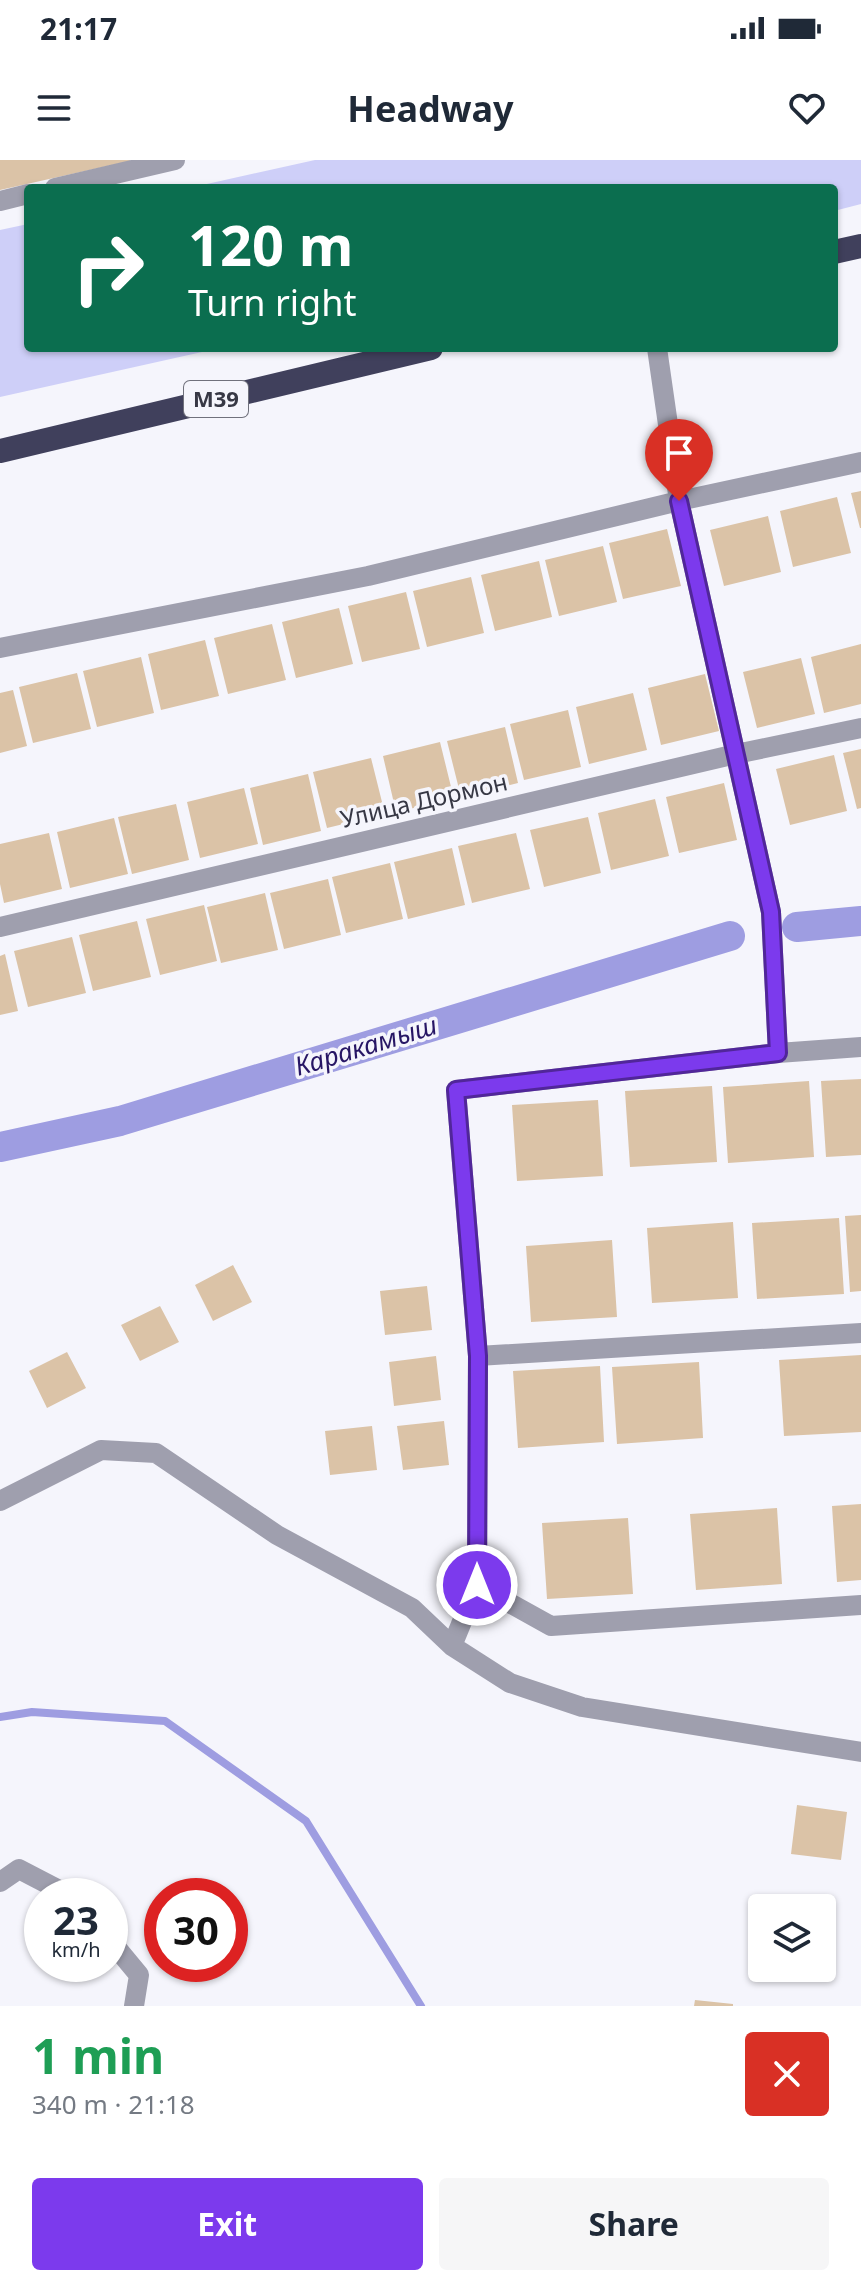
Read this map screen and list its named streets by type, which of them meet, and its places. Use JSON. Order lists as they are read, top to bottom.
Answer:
{
  "streets": {
    "highway": ["M39"],
    "street": ["Улица Дормон"]
  },
  "water": ["Каракамыш"],
  "page": {
    "status": "21:17",
    "header": "Headway",
    "turn": ["120 m", "Turn right"],
    "speed": "23 km/h",
    "limit": "30",
    "heading": ["1 min", "340 m · 21:18"],
    "buttons": ["Exit", "Share"]
  }
}
